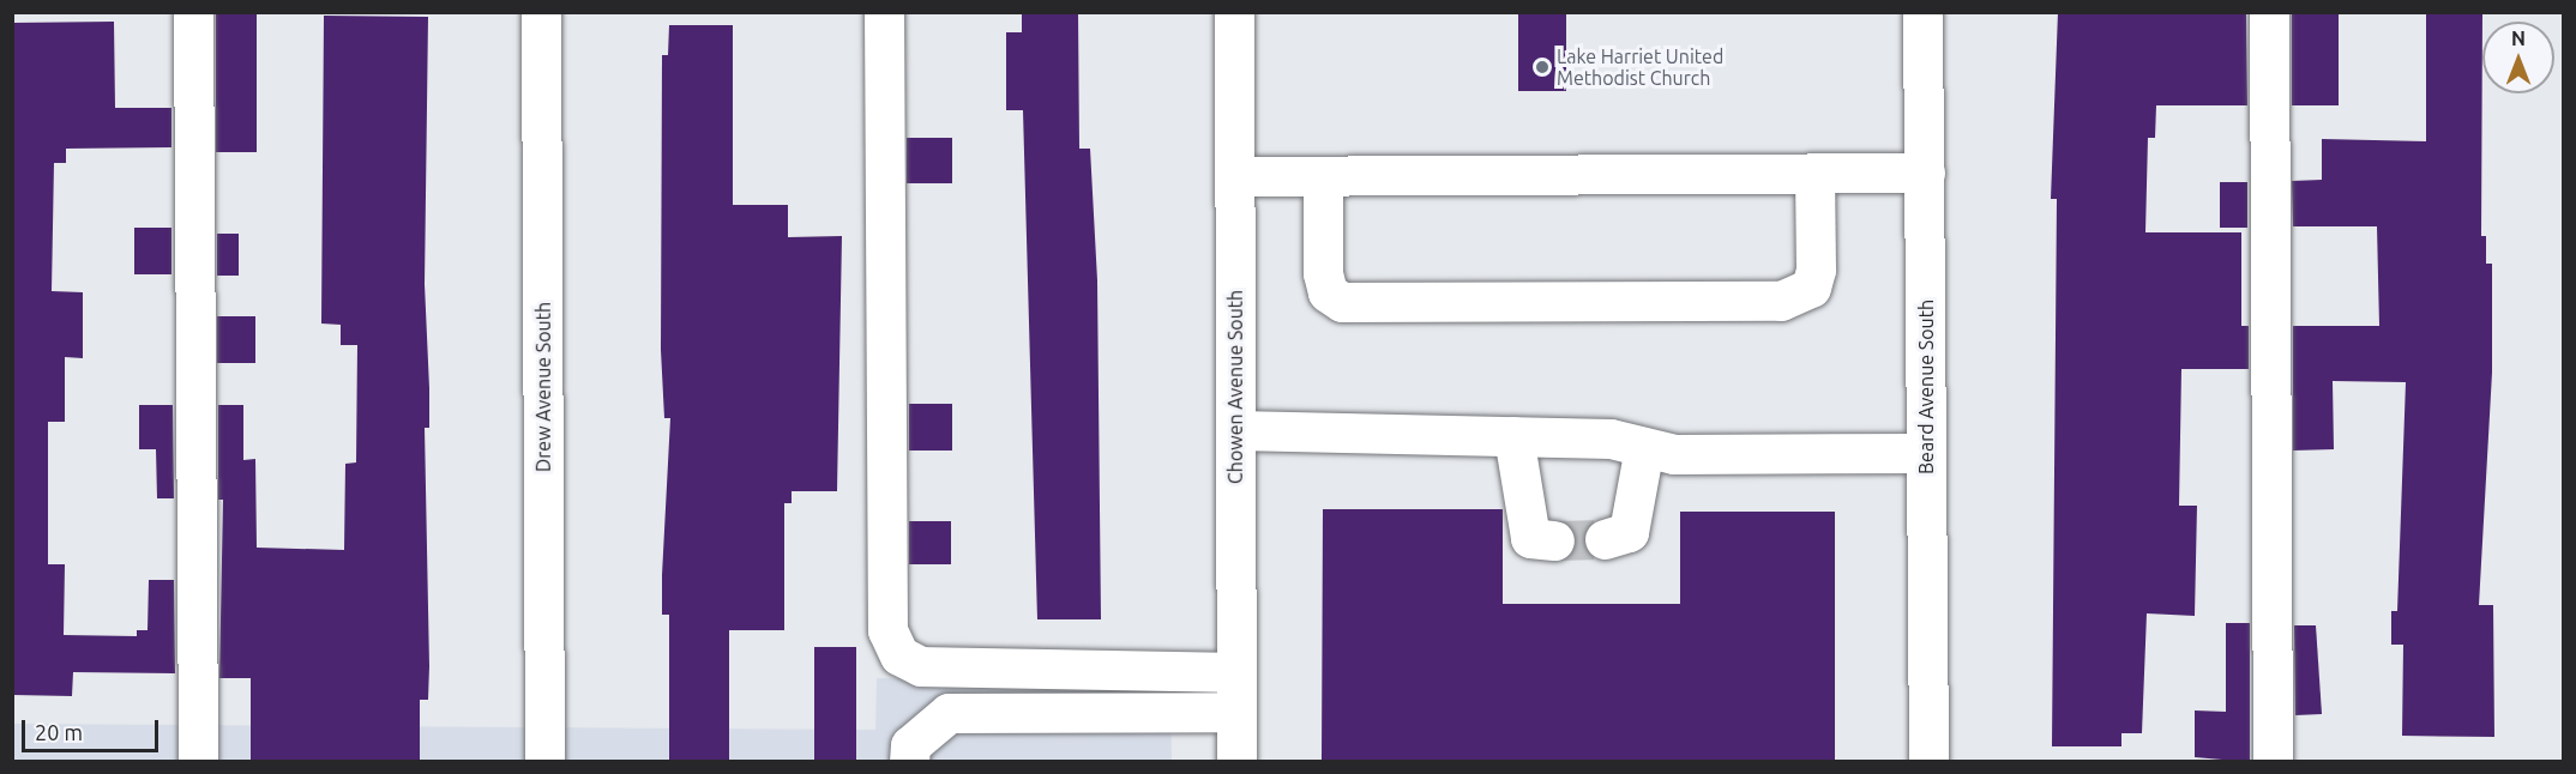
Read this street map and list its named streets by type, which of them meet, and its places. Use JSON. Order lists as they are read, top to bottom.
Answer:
{
  "streets": {
    "street": ["Drew Avenue South", "Chowen Avenue South", "Beard Avenue South"]
  },
  "places": ["Lake Harriet United Methodist Church"],
  "scale_bar": "20 m",
  "north": "top"
}
